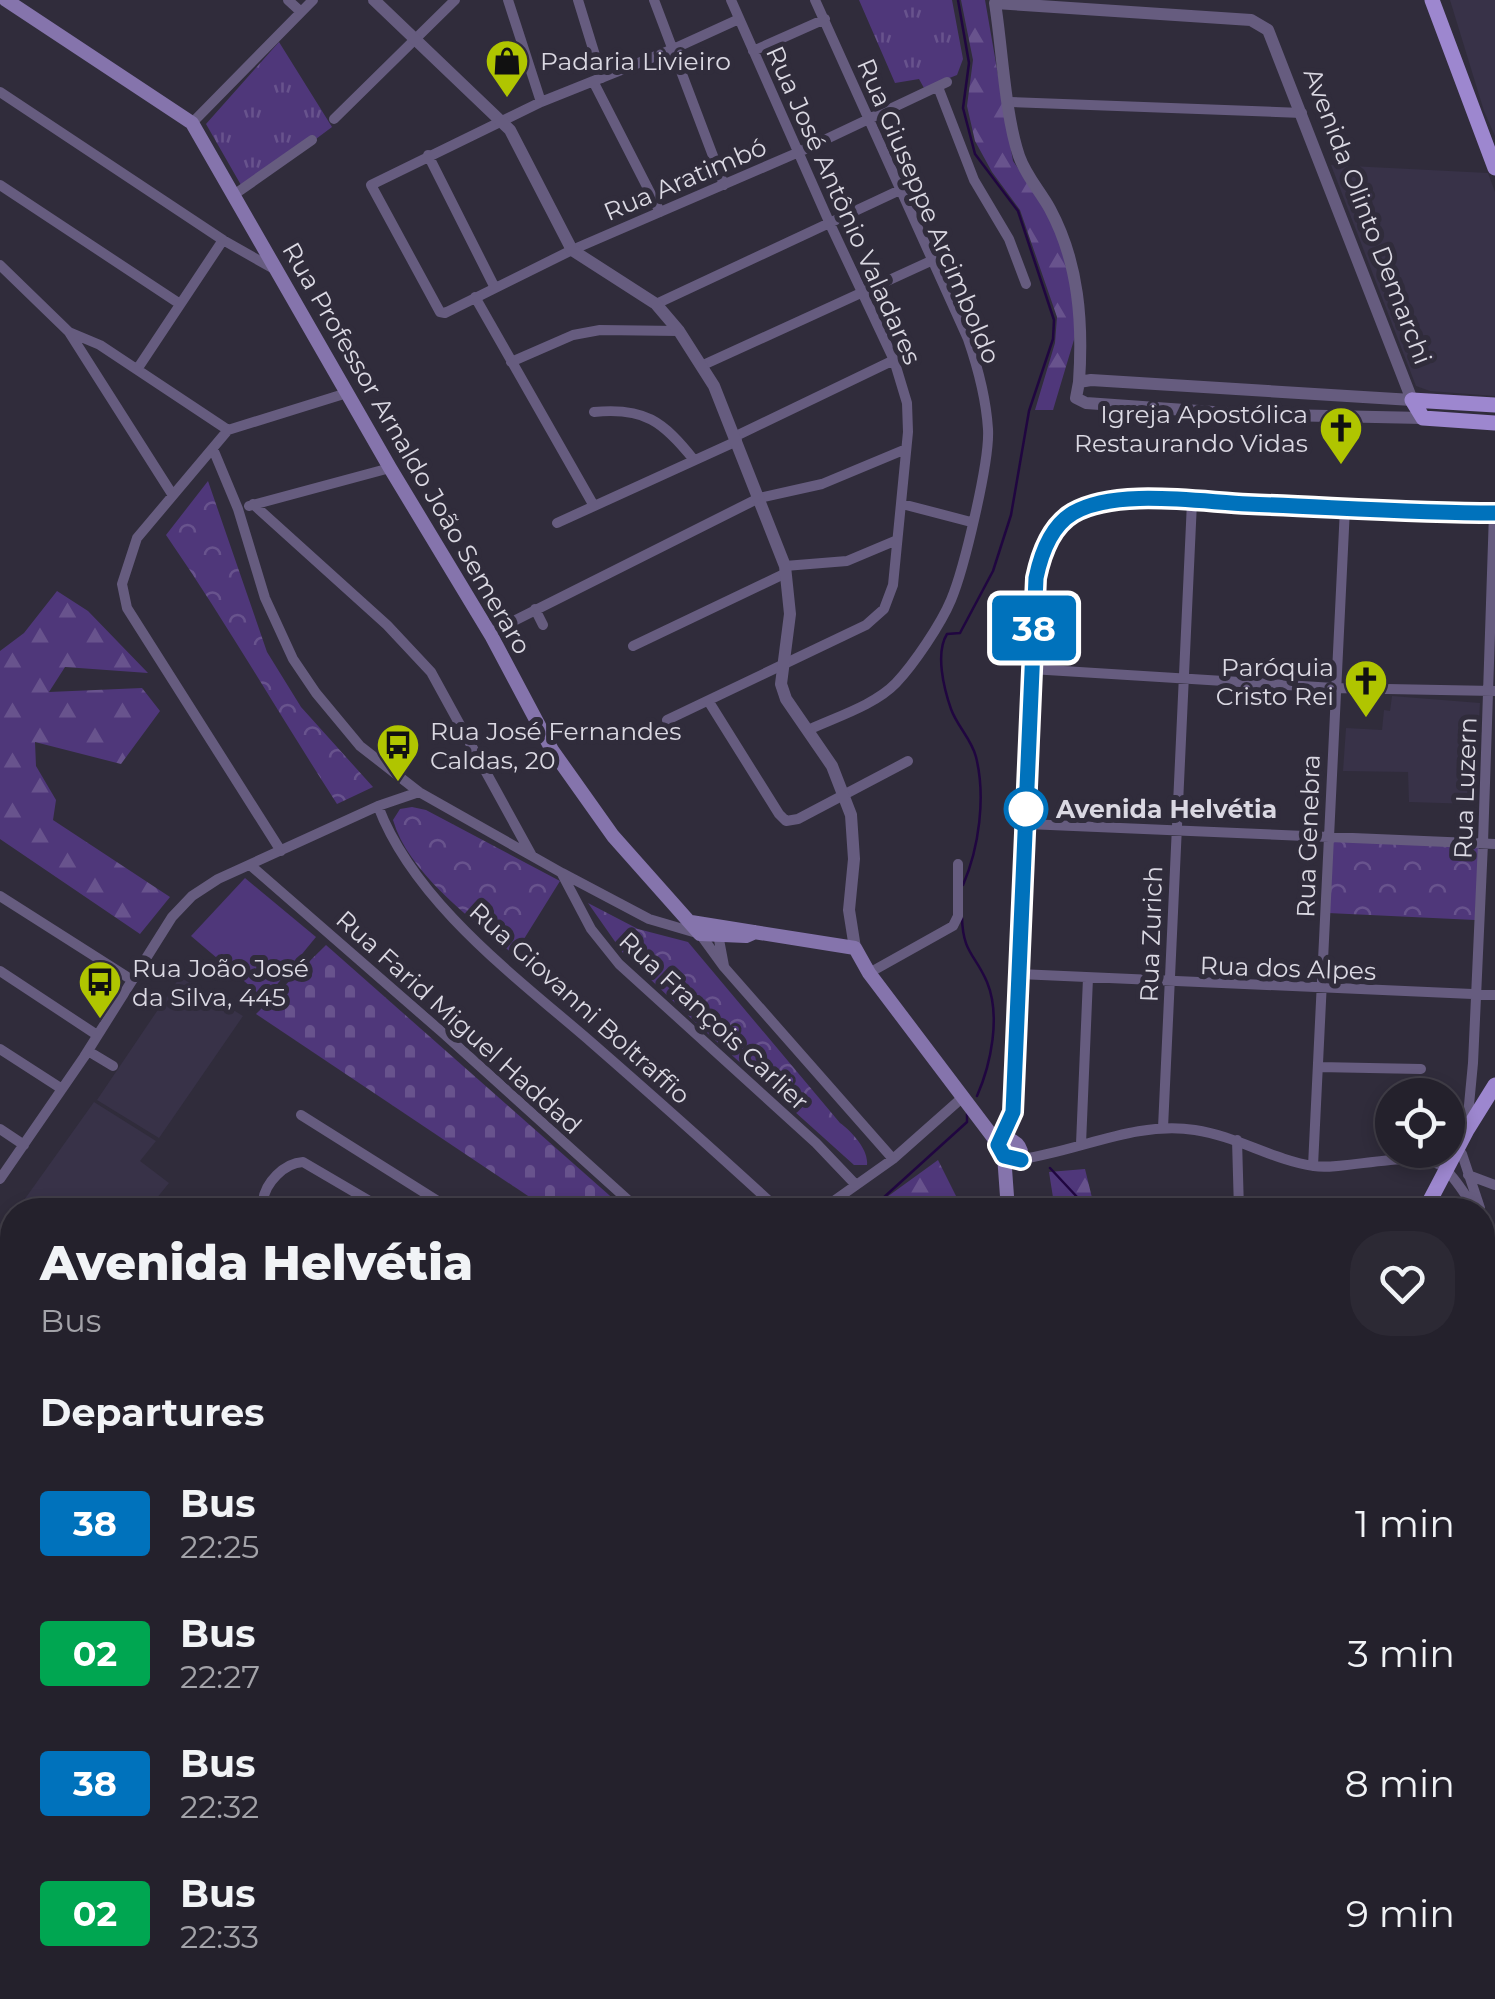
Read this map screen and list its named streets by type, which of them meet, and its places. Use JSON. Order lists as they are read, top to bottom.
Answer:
{
  "streets": {
    "main road": ["Avenida Olinto Demarchi", "Rua Professor Arnaldo João Semeraro"],
    "street": [
      "Rua Aratimbó",
      "Rua José Antônio Valadares",
      "Rua Giuseppe Arcimboldo",
      "Rua Luzern",
      "Rua Genebra",
      "Rua Zurich",
      "Rua dos Alpes",
      "Rua Giovanni Boltraffio",
      "Rua François Carlier",
      "Rua Farid Miguel Haddad"
    ]
  },
  "crossings": [
    ["Rua Aratimbó", "Rua José Antônio Valadares"],
    ["Rua Aratimbó", "Rua Giuseppe Arcimboldo"],
    ["Rua Luzern", "Rua dos Alpes"],
    ["Rua Genebra", "Rua dos Alpes"],
    ["Rua Zurich", "Rua dos Alpes"]
  ],
  "places": {
    "shop": ["Padaria Livieiro"],
    "church": ["Igreja Apostólica Restaurando Vidas", "Paróquia Cristo Rei"],
    "bus stop": ["Rua José Fernandes Caldas, 20", "Rua João José da Silva, 445"],
    "other": ["Avenida Helvétia"]
  },
  "lines": ["bus line 38"],
  "page": {
    "on_map": "38",
    "heading": [
      ["Avenida Helvétia", "Bus"],
      "Departures"
    ],
    "list": [
      {
        "mark": "38",
        "name": "Bus",
        "note": "22:25",
        "value": "1 min"
      },
      {
        "mark": "02",
        "name": "Bus",
        "note": "22:27",
        "value": "3 min"
      },
      {
        "mark": "38",
        "name": "Bus",
        "note": "22:32",
        "value": "8 min"
      },
      {
        "mark": "02",
        "name": "Bus",
        "note": "22:33",
        "value": "9 min"
      }
    ]
  }
}
